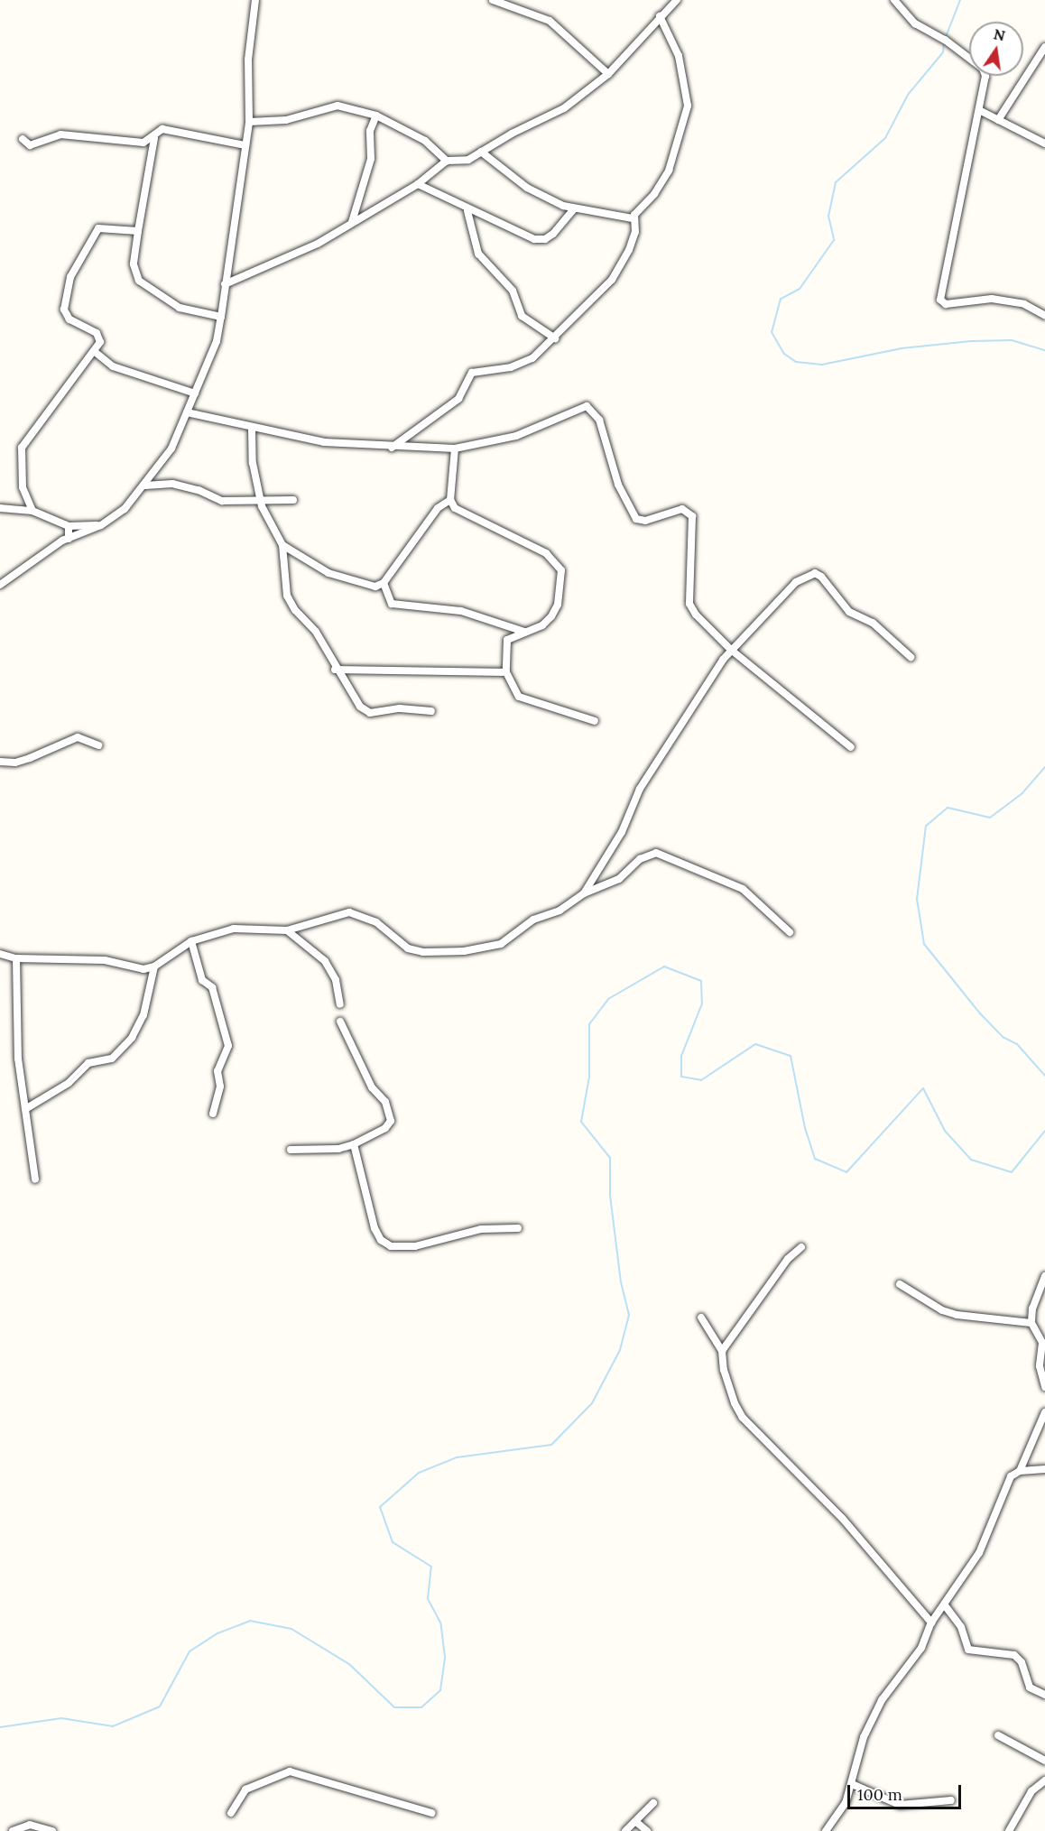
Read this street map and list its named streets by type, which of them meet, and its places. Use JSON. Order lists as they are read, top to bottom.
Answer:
{
  "scale_bar": "100 m",
  "north": "top"
}
